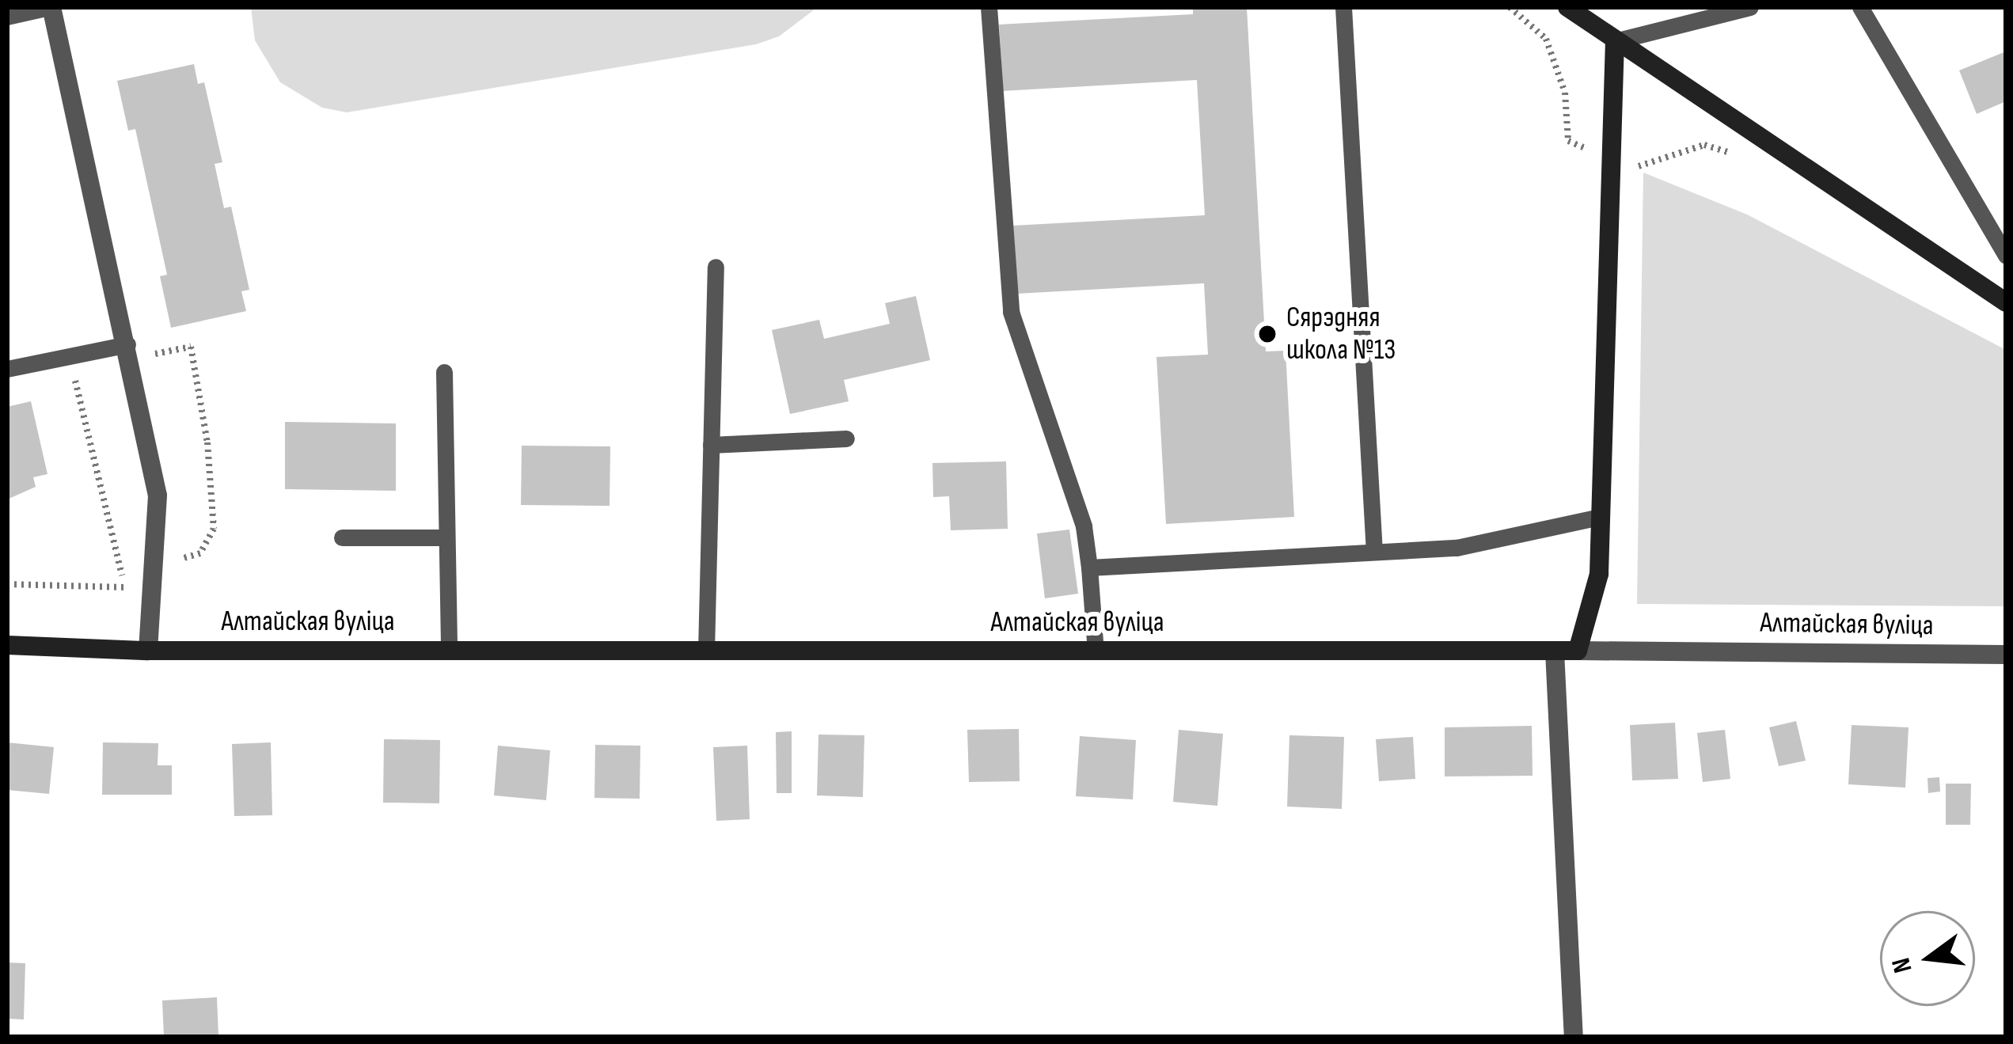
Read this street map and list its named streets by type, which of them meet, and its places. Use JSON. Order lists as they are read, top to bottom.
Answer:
{
  "streets": {
    "main road": ["Алтайская вуліца"]
  },
  "places": ["Сярэдняя школа №13"],
  "north": "left"
}
